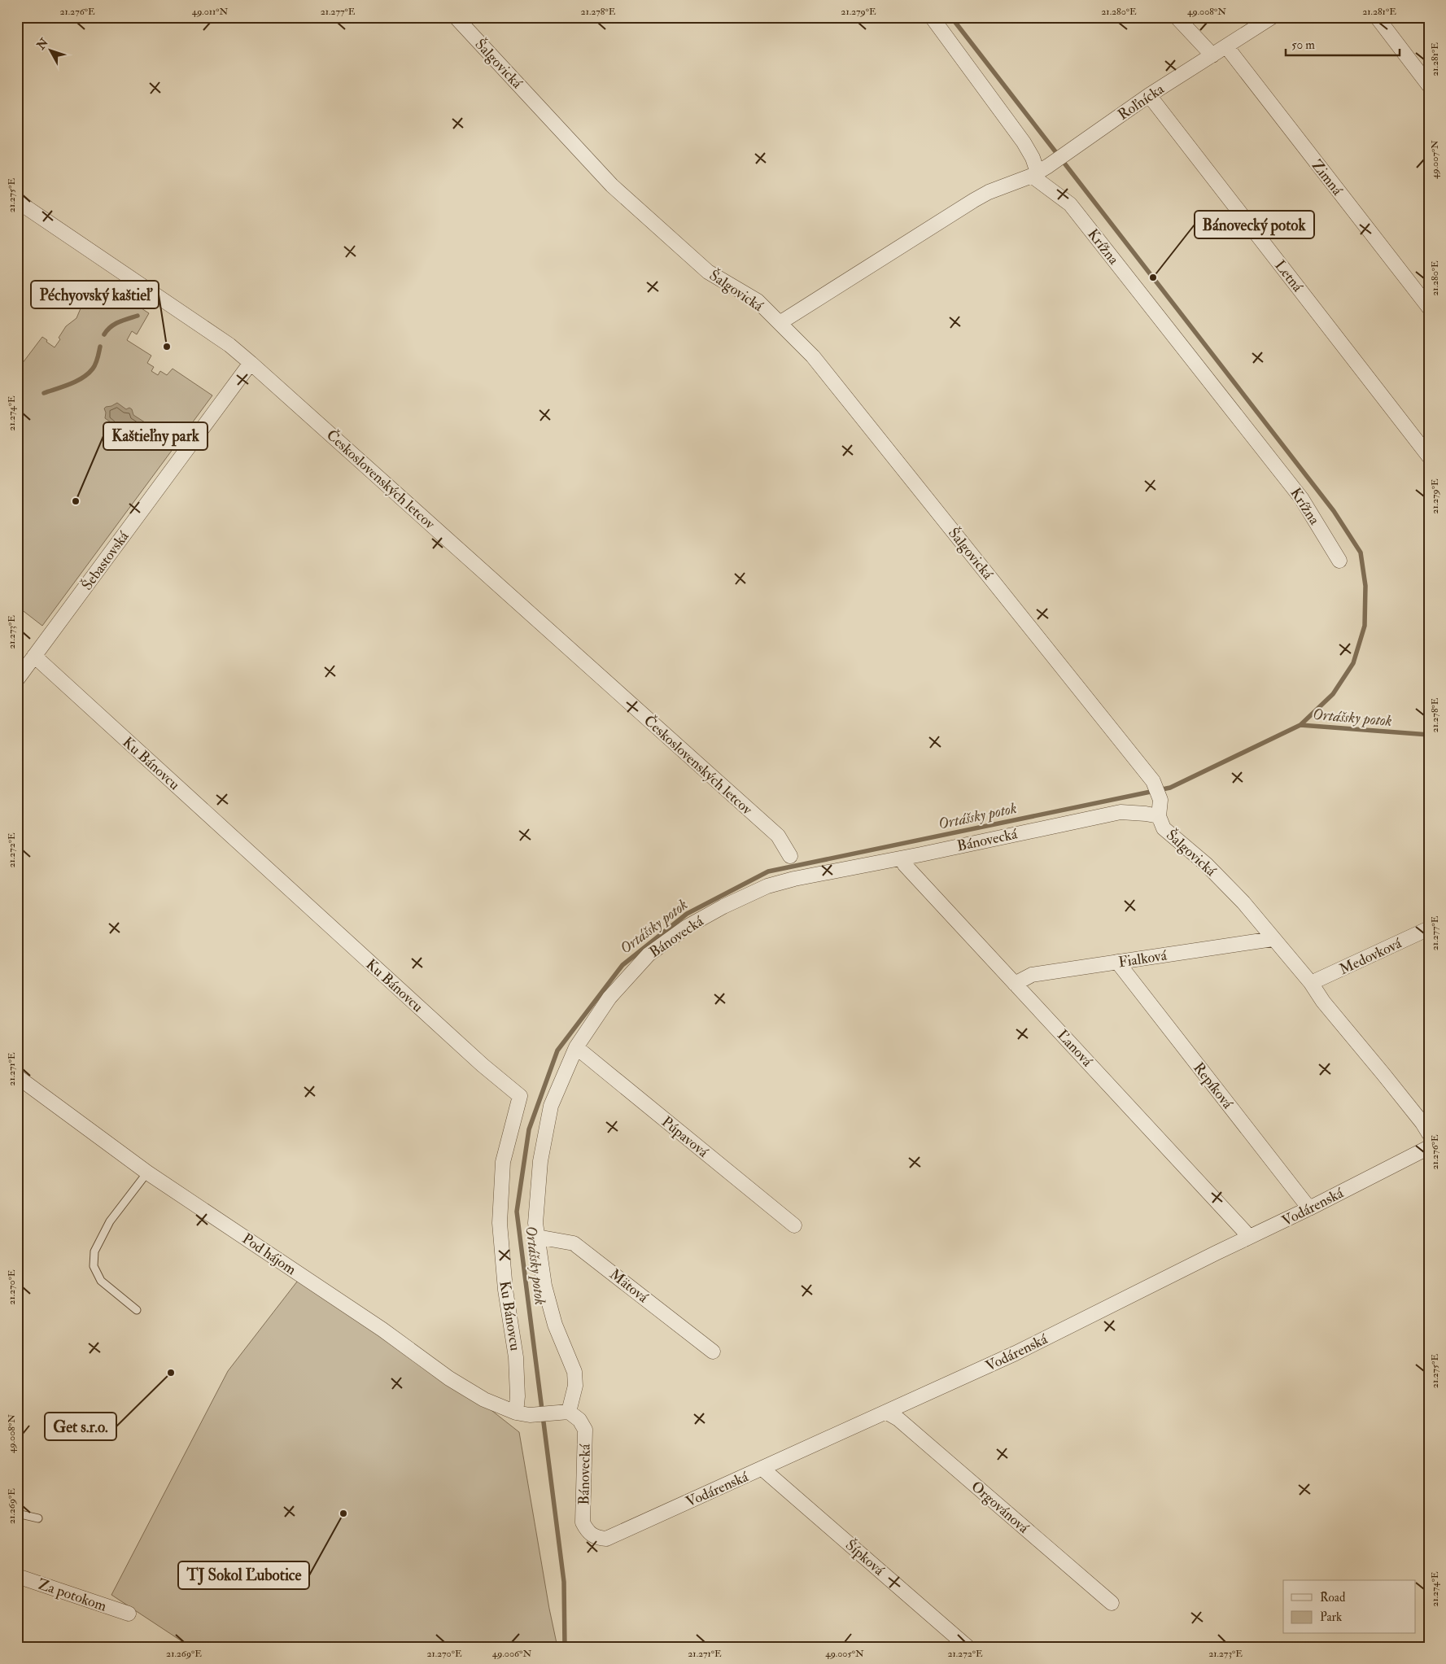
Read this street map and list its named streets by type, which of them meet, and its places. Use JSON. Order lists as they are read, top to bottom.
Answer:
{
  "streets": {
    "street": [
      "Šalgovická",
      "Roľnícka",
      "Zimná",
      "Krížna",
      "Letná",
      "Československých letcov",
      "Šebastovská",
      "Ku Bánovcu",
      "Bánovecká",
      "Medovková",
      "Fialková",
      "Ľanová",
      "Repíková",
      "Púpavová",
      "Vodárenská",
      "Pod hájom",
      "Mätová",
      "Orgovánová",
      "Šípková",
      "Za potokom"
    ]
  },
  "crossings": [
    ["Šalgovická", "Bánovecká"],
    ["Šalgovická", "Medovková"],
    ["Šalgovická", "Fialková"],
    ["Roľnícka", "Zimná"],
    ["Roľnícka", "Krížna"],
    ["Roľnícka", "Letná"],
    ["Československých letcov", "Šebastovská"],
    ["Šebastovská", "Ku Bánovcu"],
    ["Ku Bánovcu", "Pod hájom"],
    ["Bánovecká", "Ľanová"],
    ["Bánovecká", "Púpavová"],
    ["Bánovecká", "Vodárenská"],
    ["Bánovecká", "Mätová"],
    ["Fialková", "Ľanová"],
    ["Fialková", "Repíková"],
    ["Ľanová", "Vodárenská"],
    ["Repíková", "Vodárenská"],
    ["Vodárenská", "Orgovánová"],
    ["Vodárenská", "Šípková"]
  ],
  "water": ["Ortášsky potok"],
  "places": [
    "Bánovecký potok",
    "Péchyovský kaštieľ",
    "Kaštieľny park",
    "Get s.r.o.",
    "TJ Sokol Ľubotice"
  ],
  "legend": ["Road", "Park"],
  "scale_bar": "50 m",
  "north": "top left",
  "coordinates": [
    "21.276°E",
    "49.011°N",
    "21.277°E",
    "21.278°E",
    "21.279°E",
    "21.280°E",
    "49.008°N",
    "21.281°E",
    "49.007°N",
    "21.275°E",
    "21.274°E",
    "21.273°E",
    "21.272°E",
    "21.271°E",
    "21.270°E",
    "21.269°E",
    "49.006°N",
    "49.005°N"
  ]
}
